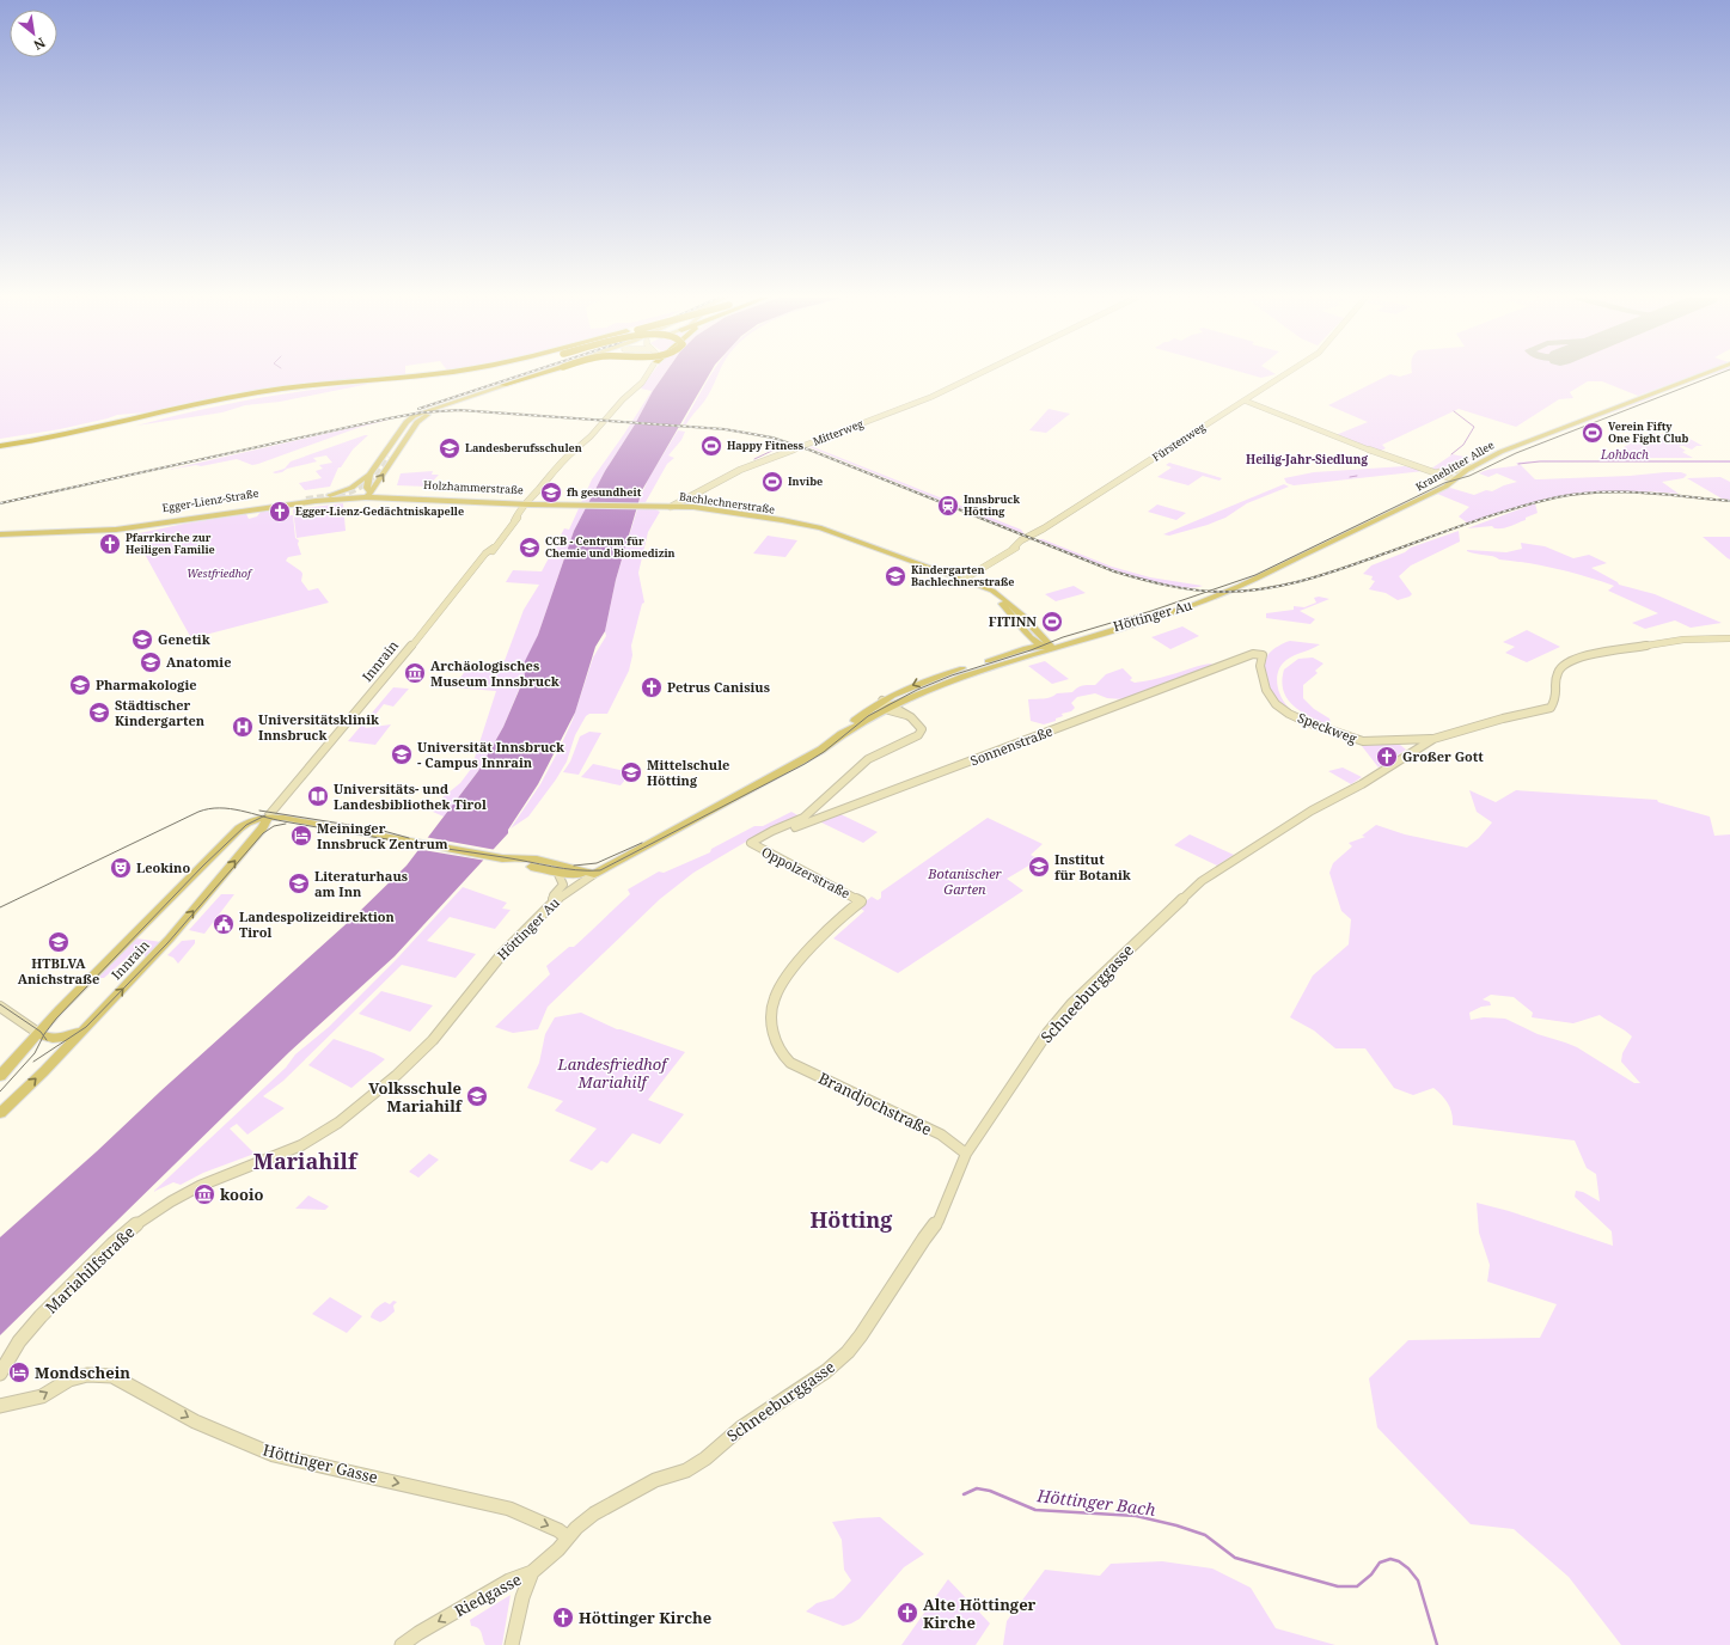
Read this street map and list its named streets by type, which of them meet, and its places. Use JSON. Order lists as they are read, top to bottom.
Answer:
{
  "streets": {
    "main road": [
      "Kranebitter Allee",
      "Holzhammerstraße",
      "Egger-Lienz-Straße",
      "Bachlechnerstraße",
      "Höttinger Au",
      "Innrain"
    ],
    "street": [
      "Mitterweg",
      "Fürstenweg",
      "Speckweg",
      "Sonnenstraße",
      "Oppolzerstraße",
      "Schneeburggasse",
      "Brandjochstraße",
      "Mariahilfstraße",
      "Höttinger Gasse",
      "Riedgasse"
    ]
  },
  "crossings": [
    ["Mitterweg", "Bachlechnerstraße"],
    ["Fürstenweg", "Bachlechnerstraße"],
    ["Kranebitter Allee", "Höttinger Au"],
    ["Holzhammerstraße", "Egger-Lienz-Straße"],
    ["Holzhammerstraße", "Bachlechnerstraße"],
    ["Holzhammerstraße", "Innrain"],
    ["Bachlechnerstraße", "Höttinger Au"],
    ["Höttinger Au", "Mariahilfstraße"],
    ["Speckweg", "Sonnenstraße"],
    ["Speckweg", "Schneeburggasse"],
    ["Sonnenstraße", "Oppolzerstraße"],
    ["Oppolzerstraße", "Brandjochstraße"],
    ["Schneeburggasse", "Brandjochstraße"],
    ["Schneeburggasse", "Höttinger Gasse"],
    ["Schneeburggasse", "Riedgasse"],
    ["Höttinger Gasse", "Riedgasse"]
  ],
  "one_way": ["Höttinger Gasse", "Riedgasse"],
  "districts": ["Heilig-Jahr-Siedlung", "Mariahilf", "Hötting"],
  "water": ["Lohbach", "Höttinger Bach"],
  "parks": ["Westfriedhof", "Botanischer Garten", "Landesfriedhof Mariahilf"],
  "places": {
    "sports": [
      "Verein Fifty One Fight Club",
      "Happy Fitness",
      "Invibe",
      "FITINN"
    ],
    "school or university": [
      "Landesberufsschulen",
      "fh gesundheit",
      "CCB - Centrum für Chemie und Biomedizin",
      "Kindergarten Bachlechnerstraße",
      "Genetik",
      "Anatomie",
      "Pharmakologie",
      "Städtischer Kindergarten",
      "Universität Innsbruck - Campus Innrain",
      "Mittelschule Hötting",
      "Institut für Botanik",
      "Literaturhaus am Inn",
      "HTBLVA Anichstraße",
      "Volksschule Mariahilf"
    ],
    "station": ["Innsbruck Hötting"],
    "church": [
      "Egger-Lienz-Gedächtniskapelle",
      "Pfarrkirche zur Heiligen Familie",
      "Petrus Canisius",
      "Großer Gott",
      "Alte Höttinger Kirche",
      "Höttinger Kirche"
    ],
    "museum": ["Archäologisches Museum Innsbruck", "kooio"],
    "hospital": ["Universitätsklinik Innsbruck"],
    "library": ["Universitäts- und Landesbibliothek Tirol"],
    "hotel": ["Meininger Innsbruck Zentrum", "Mondschein"],
    "theatre": ["Leokino"],
    "public building": ["Landespolizeidirektion Tirol"]
  },
  "north": "bottom right"
}
